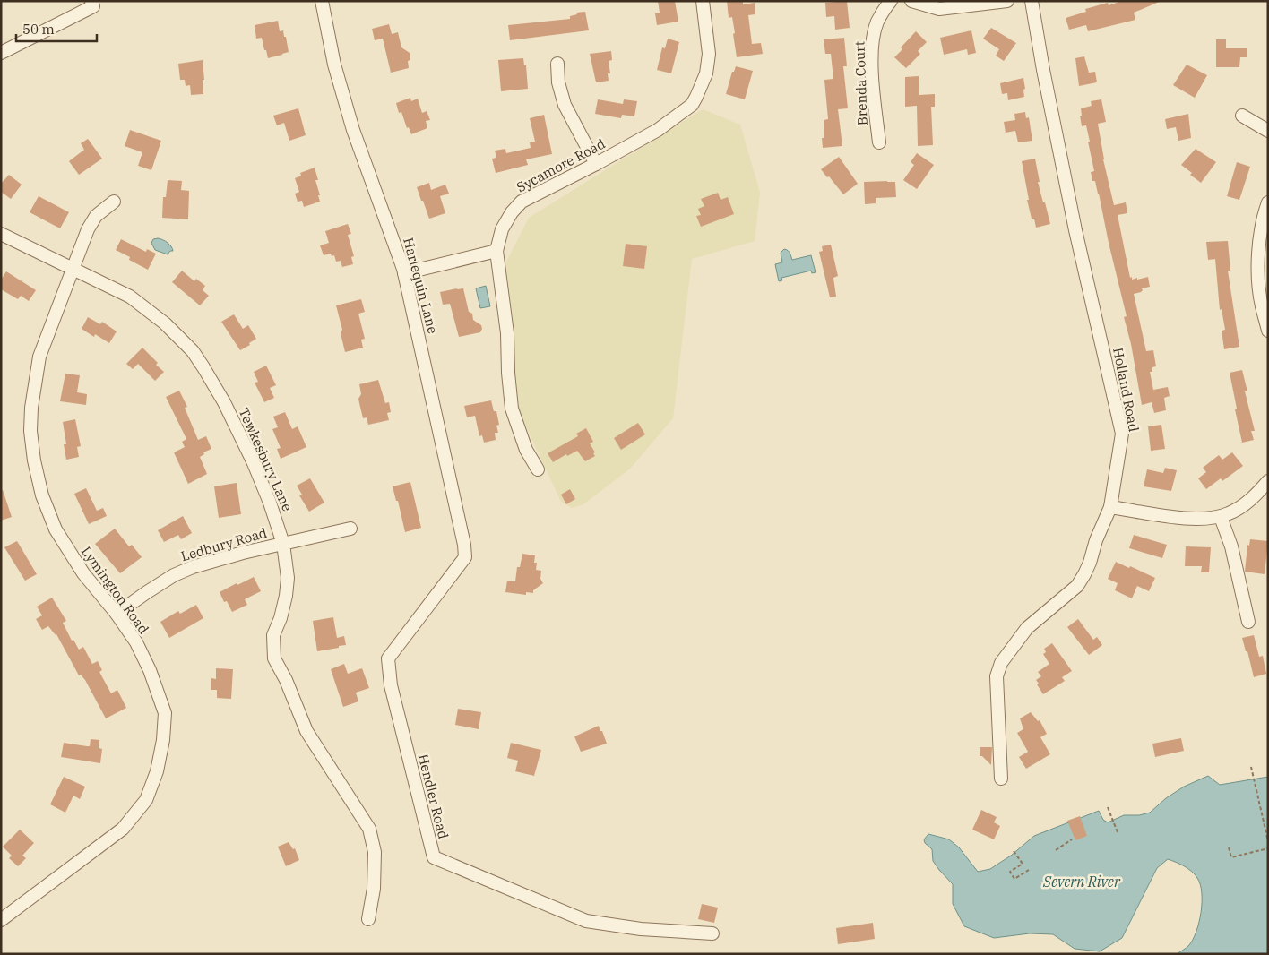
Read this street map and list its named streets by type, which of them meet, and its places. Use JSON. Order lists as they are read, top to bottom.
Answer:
{
  "streets": {
    "street": [
      "Brenda Court",
      "Sycamore Road",
      "Harlequin Lane",
      "Holland Road",
      "Tewkesbury Lane",
      "Ledbury Road",
      "Lymington Road",
      "Hendler Road"
    ]
  },
  "crossings": [
    ["Harlequin Lane", "Hendler Road"],
    ["Tewkesbury Lane", "Ledbury Road"],
    ["Tewkesbury Lane", "Lymington Road"],
    ["Ledbury Road", "Lymington Road"]
  ],
  "water": ["Severn River"],
  "scale_bar": "50 m"
}
